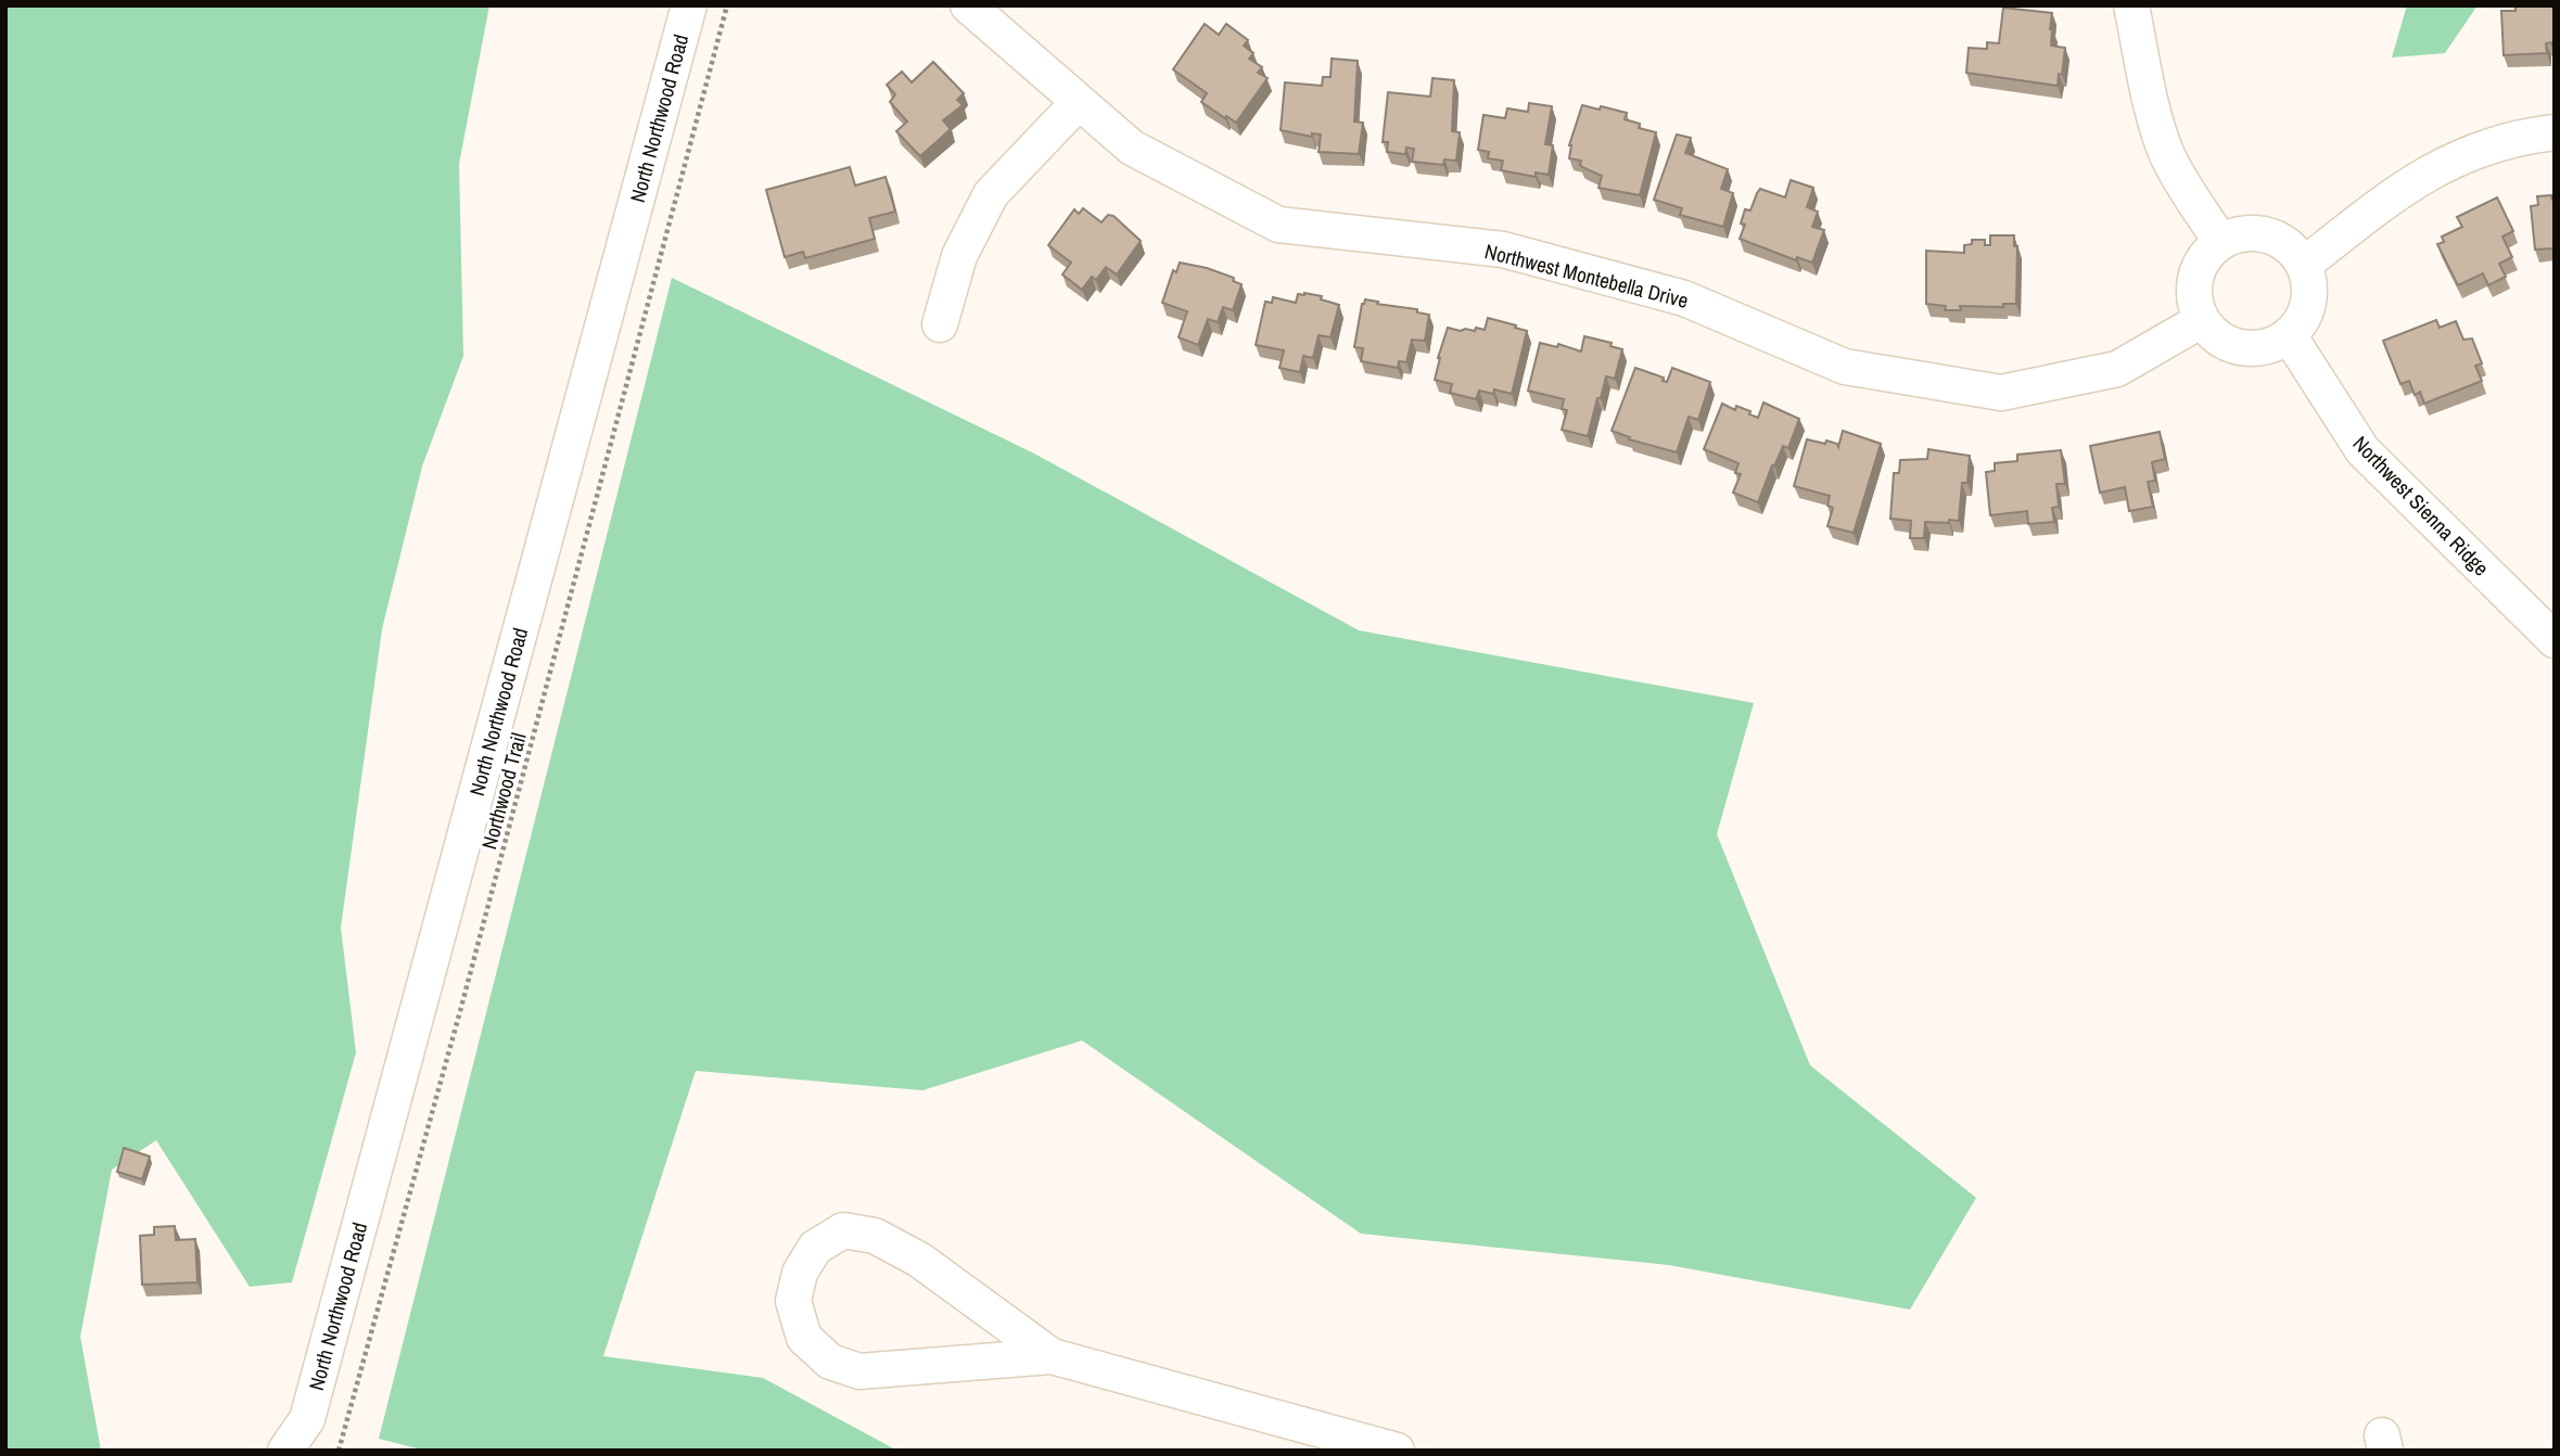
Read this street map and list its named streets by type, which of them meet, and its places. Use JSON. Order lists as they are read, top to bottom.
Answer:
{
  "streets": {
    "street": ["North Northwood Road", "Northwest Montebella Drive", "Northwest Sienna Ridge"],
    "path": ["Northwood Trail"]
  },
  "crossings": [
    ["Northwest Montebella Drive", "Northwest Sienna Ridge"]
  ]
}
